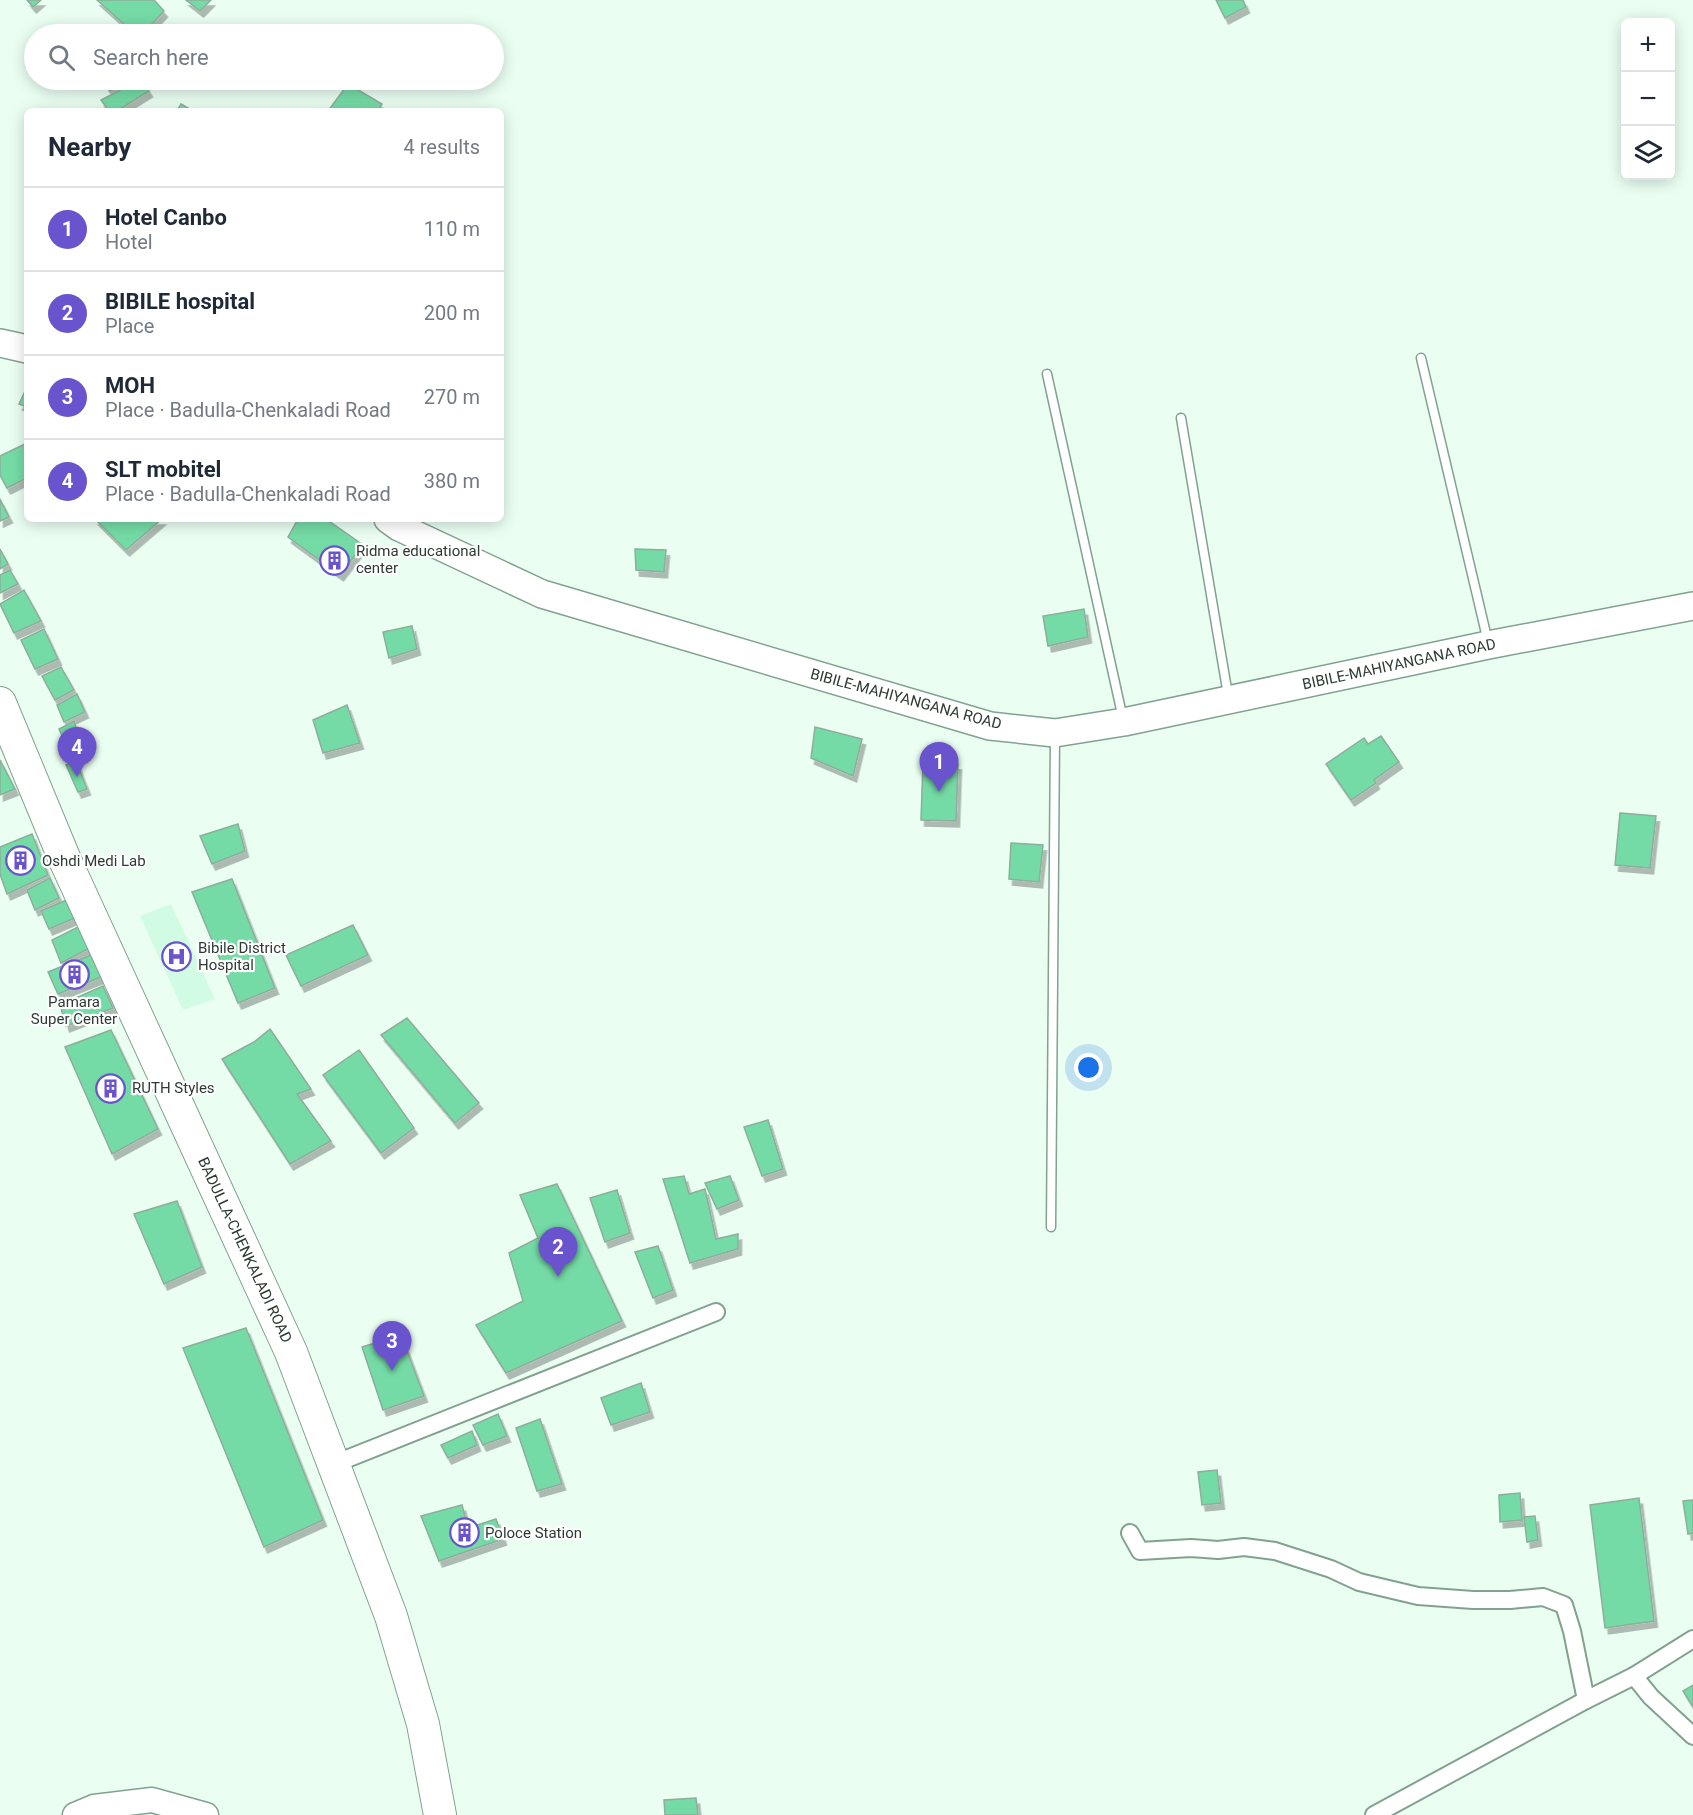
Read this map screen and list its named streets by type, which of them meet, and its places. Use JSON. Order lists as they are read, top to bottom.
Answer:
{
  "streets": {
    "highway": ["BADULLA-CHENKALADI ROAD"],
    "main road": ["BIBILE-MAHIYANGANA ROAD"]
  },
  "places": {
    "building": [
      "Ridma educational center",
      "Oshdi Medi Lab",
      "Pamara Super Center",
      "RUTH Styles",
      "Poloce Station"
    ],
    "hospital": ["Bibile District Hospital"]
  },
  "page": {
    "map_buttons": ["+", "−"],
    "search": "Search here",
    "heading": ["Nearby", "4 results"],
    "list": [
      {
        "mark": "1",
        "name": "Hotel Canbo",
        "note": "Hotel",
        "value": "110 m"
      },
      {
        "mark": "2",
        "name": "BIBILE hospital",
        "note": "Place",
        "value": "200 m"
      },
      {
        "mark": "3",
        "name": "MOH",
        "note": "Place · Badulla-Chenkaladi Road",
        "value": "270 m"
      },
      {
        "mark": "4",
        "name": "SLT mobitel",
        "note": "Place · Badulla-Chenkaladi Road",
        "value": "380 m"
      }
    ],
    "pins": [
      "4",
      "1",
      "2",
      "3"
    ]
  }
}
